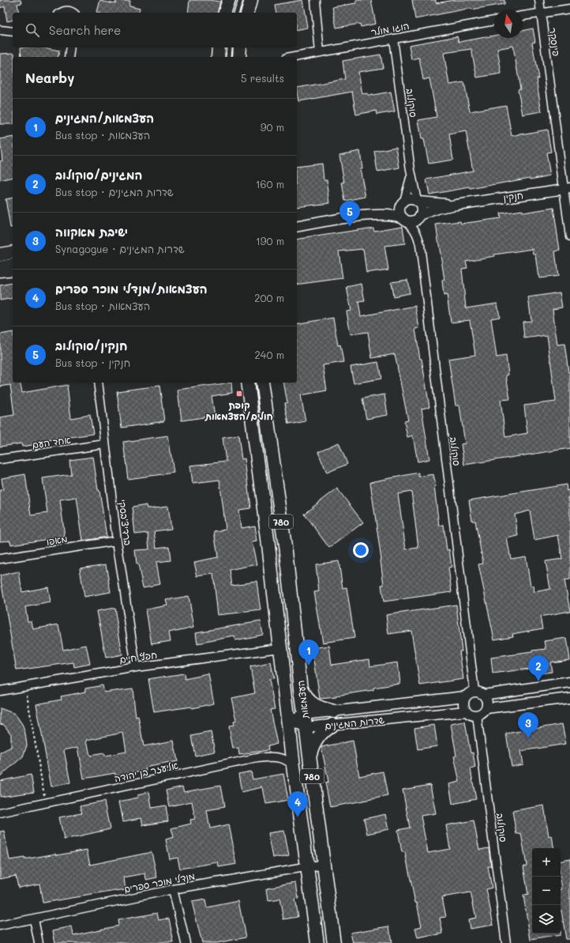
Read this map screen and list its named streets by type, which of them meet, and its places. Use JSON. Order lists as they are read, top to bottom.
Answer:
{
  "streets": {
    "main road": ["780", "העצמאות"],
    "street": [
      "הוגו מולר",
      "פינסקר",
      "סוקולוב",
      "חנקין",
      "אחד העם",
      "ברדיצ'בסקי",
      "מאפו",
      "חפץ חיים",
      "שדרות המגינים",
      "אליעזר בן יהודה",
      "מנדלי מוכר ספרים"
    ]
  },
  "crossings": [
    ["הוגו מולר", "סוקולוב"],
    ["פינסקר", "חנקין"],
    ["סוקולוב", "חנקין"],
    ["סוקולוב", "שדרות המגינים"],
    ["אחד העם", "ברדיצ'בסקי"],
    ["ברדיצ'בסקי", "מאפו"],
    ["ברדיצ'בסקי", "חפץ חיים"],
    ["חפץ חיים", "העצמאות"],
    ["העצמאות", "שדרות המגינים"],
    ["העצמאות", "אליעזר בן יהודה"],
    ["העצמאות", "מנדלי מוכר ספרים"]
  ],
  "places": {
    "transit": ["קופת חולים/העצמאות"]
  },
  "north": "top",
  "page": {
    "search": "Search here",
    "heading": ["Nearby", "5 results"],
    "list": [
      {
        "mark": "1",
        "name": "העצמאות/המגינים",
        "note": "Bus stop · העצמאות",
        "value": "90 m"
      },
      {
        "mark": "2",
        "name": "המגינים/סוקולוב",
        "note": "Bus stop · שדרות המגינים",
        "value": "160 m"
      },
      {
        "mark": "3",
        "name": "ישיבת מאקווה",
        "note": "Synagogue · שדרות המגינים",
        "value": "190 m"
      },
      {
        "mark": "4",
        "name": "העצמאות/מנדלי מוכר ספרים",
        "note": "Bus stop · העצמאות",
        "value": "200 m"
      },
      {
        "mark": "5",
        "name": "חנקין/סוקולוב",
        "note": "Bus stop · חנקין",
        "value": "240 m"
      }
    ],
    "pins": [
      "5",
      "1",
      "2",
      "3",
      "4"
    ],
    "map_buttons": ["+", "−"]
  }
}
